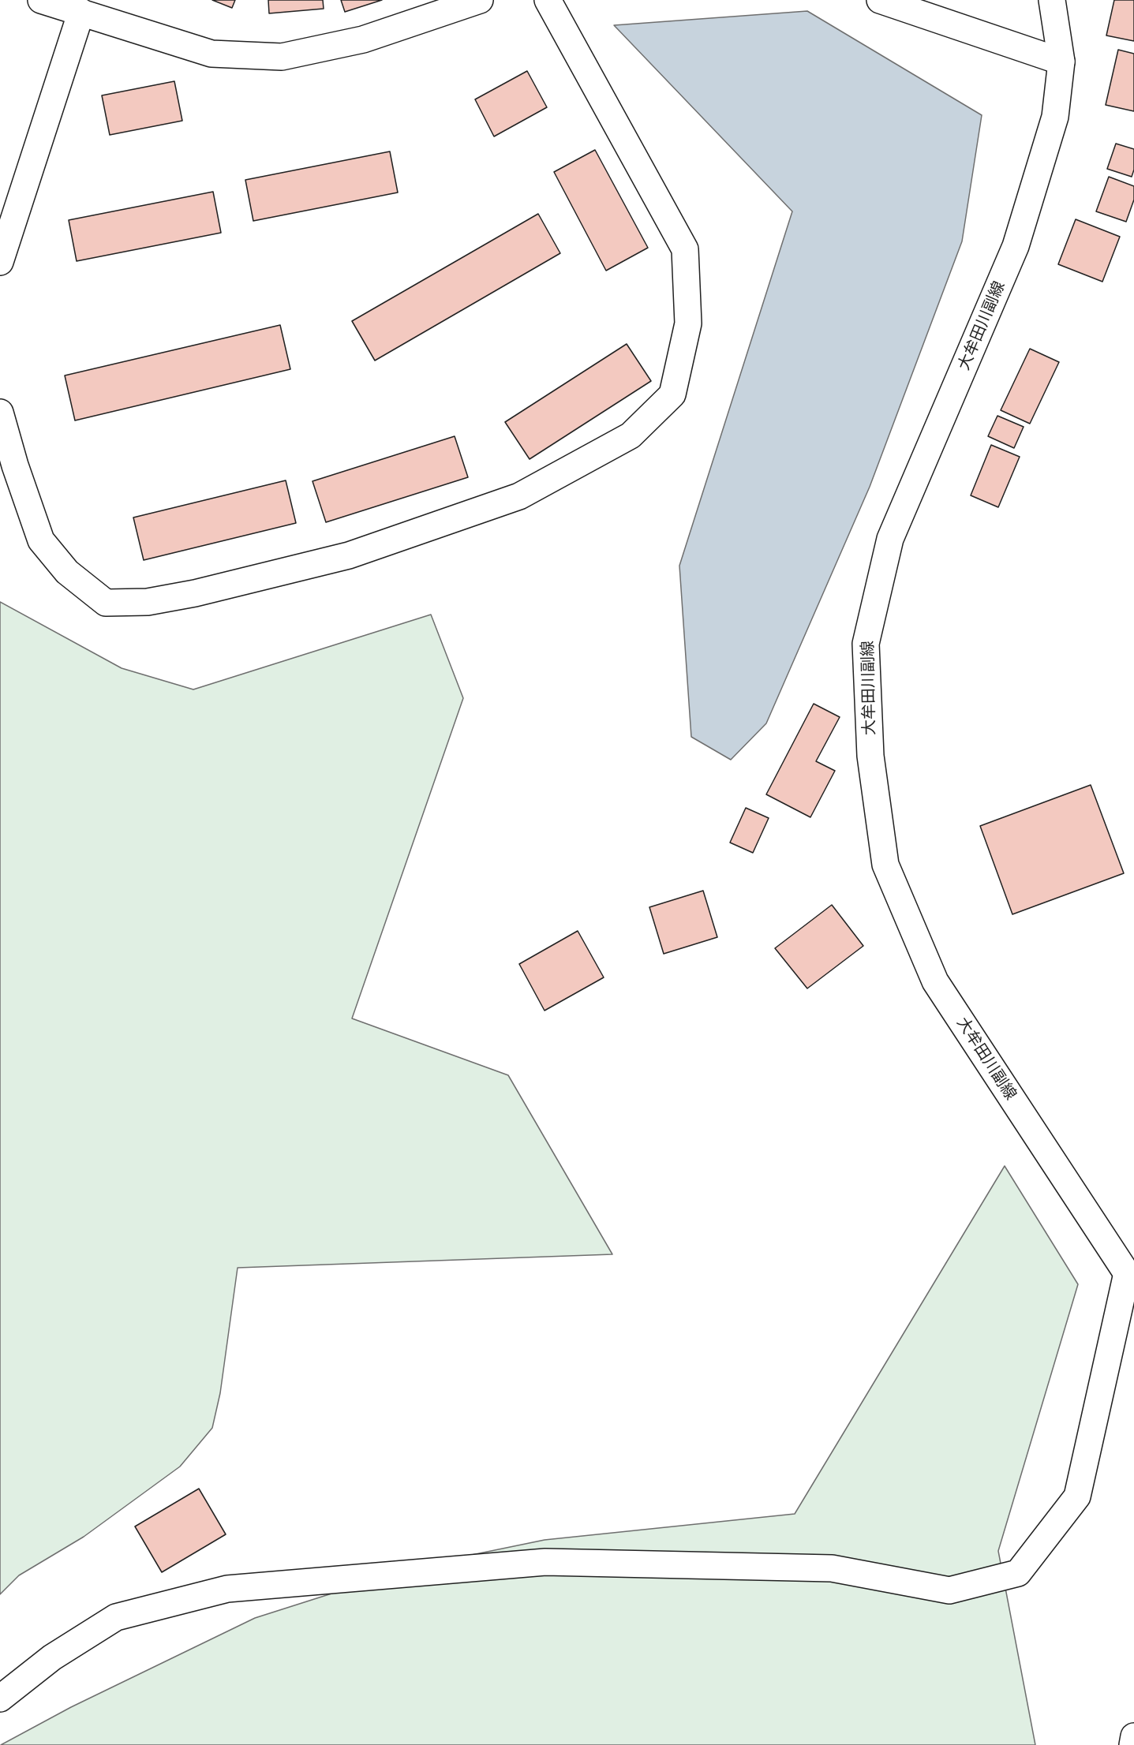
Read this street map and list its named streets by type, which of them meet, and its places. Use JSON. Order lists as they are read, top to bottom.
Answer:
{
  "streets": {
    "street": ["大牟田川副線"]
  }
}
